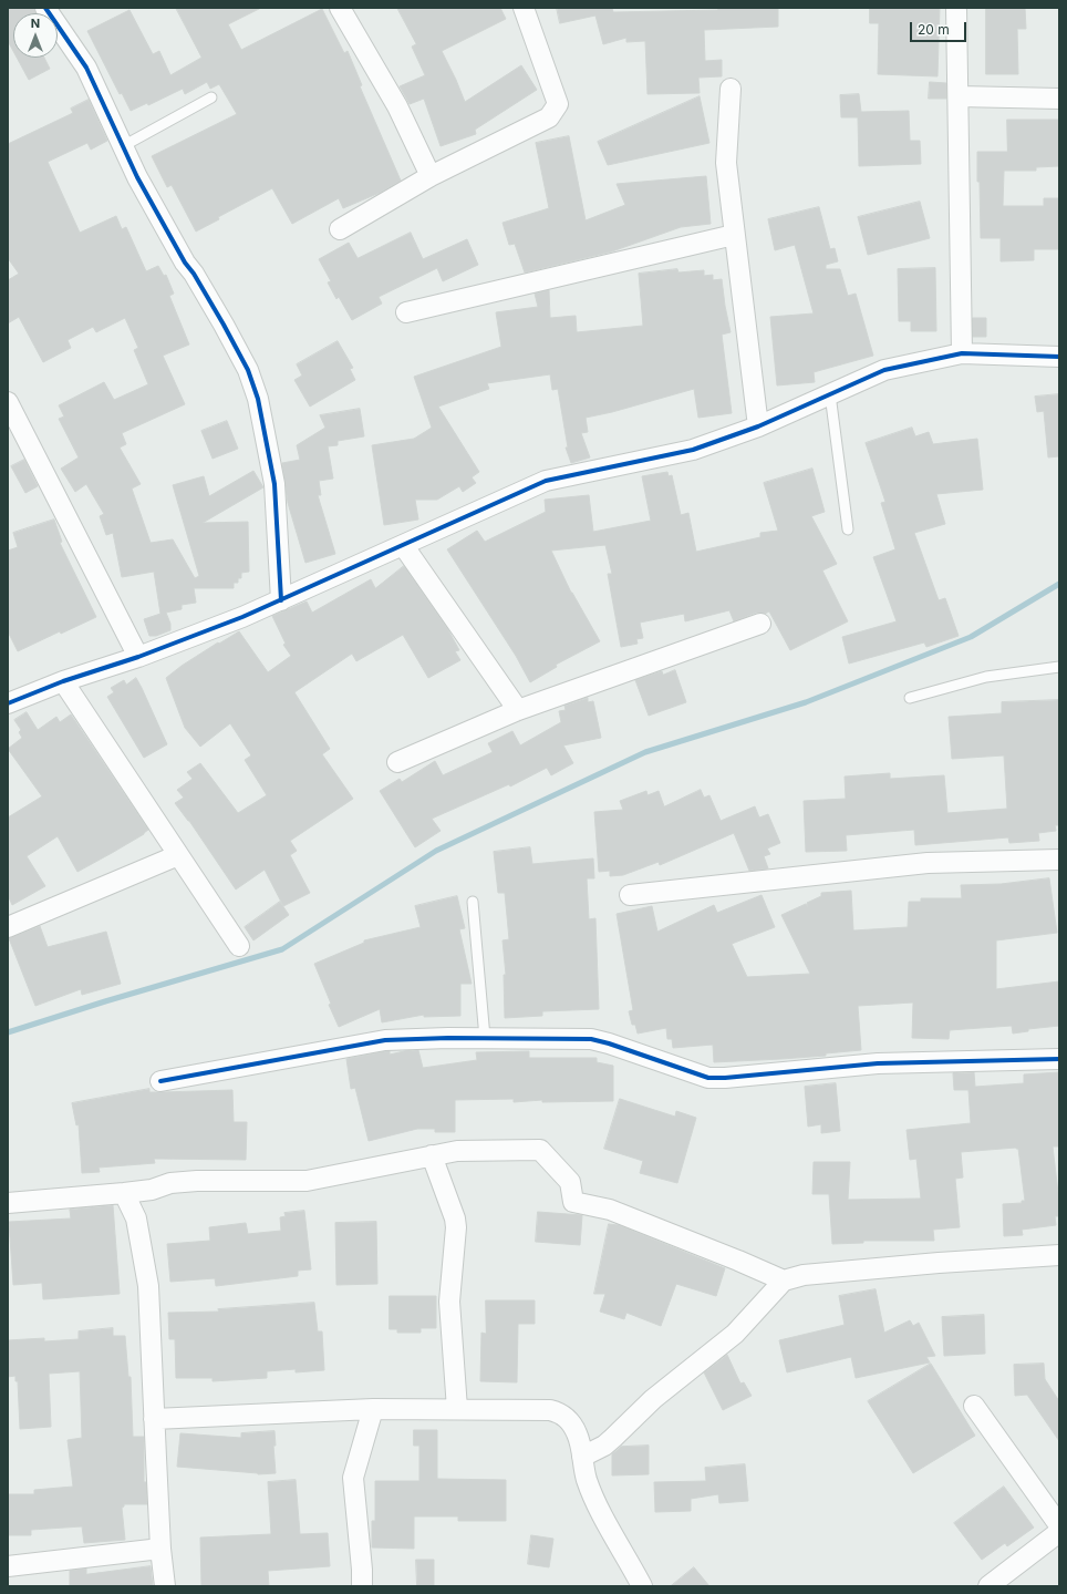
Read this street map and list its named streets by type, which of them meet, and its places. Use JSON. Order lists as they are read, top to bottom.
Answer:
{
  "scale_bar": "20 m",
  "north": "top"
}
